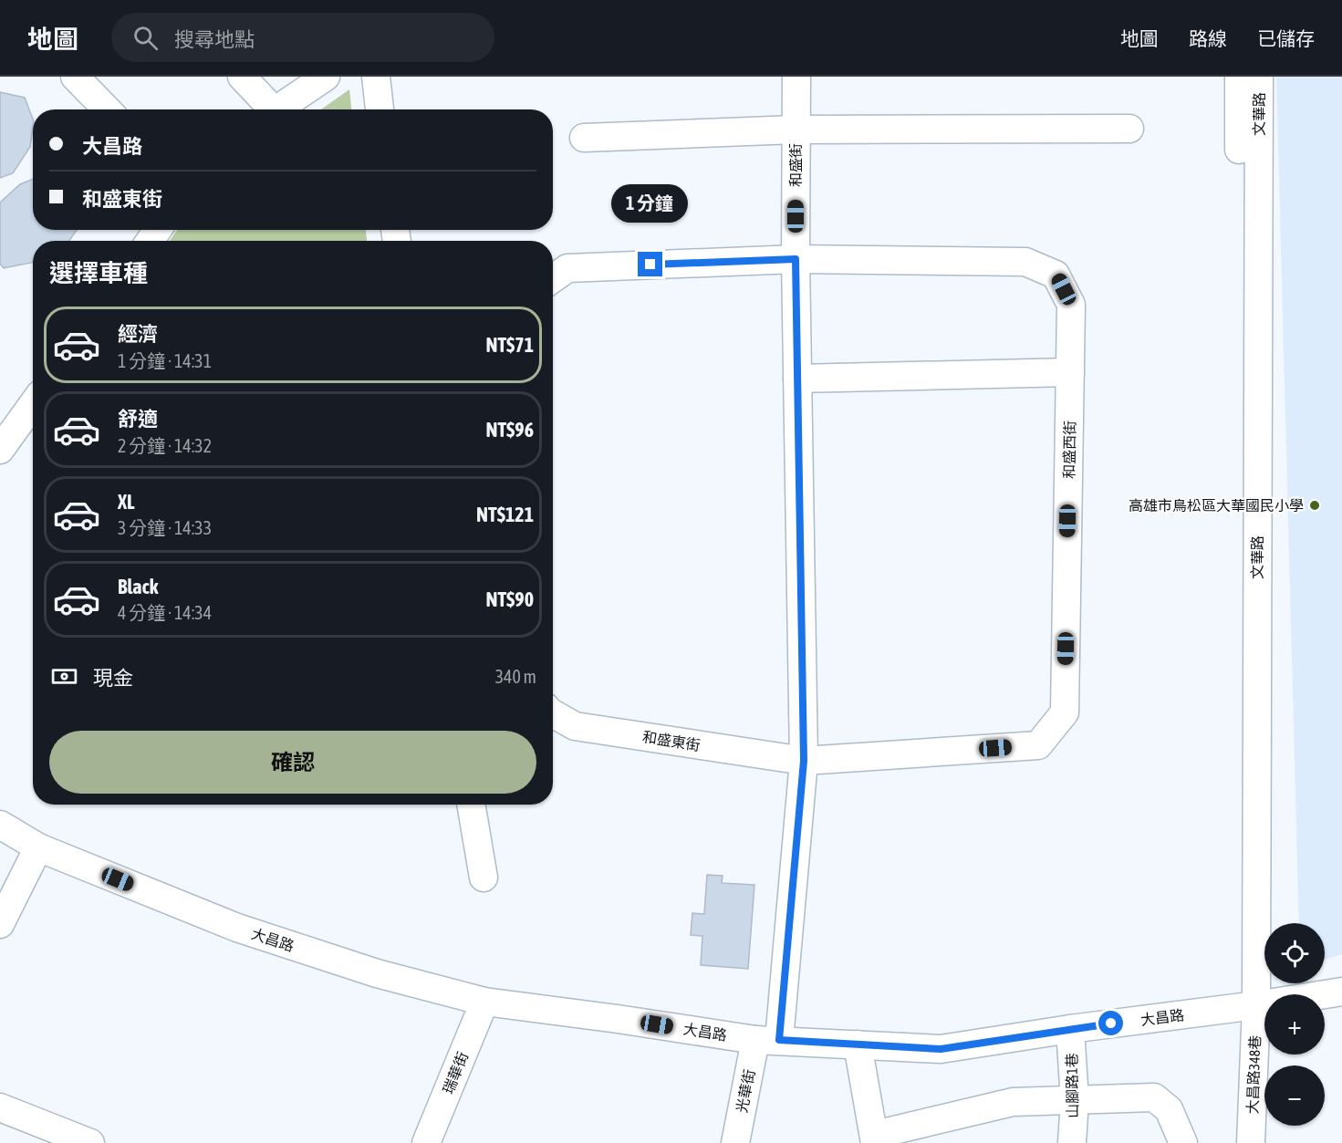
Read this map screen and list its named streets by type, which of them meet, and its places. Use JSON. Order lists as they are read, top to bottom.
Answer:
{
  "streets": {
    "street": [
      "文華路",
      "和盛街",
      "和盛西街",
      "和盛東街",
      "大昌路",
      "瑞華街",
      "大昌路348巷",
      "山腳路1巷",
      "光華街"
    ]
  },
  "crossings": [
    ["文華路", "大昌路"],
    ["文華路", "大昌路348巷"],
    ["和盛街", "和盛西街"],
    ["和盛街", "和盛東街"],
    ["和盛街", "大昌路"],
    ["和盛街", "光華街"],
    ["和盛西街", "和盛東街"],
    ["大昌路", "瑞華街"],
    ["大昌路", "大昌路348巷"],
    ["大昌路", "山腳路1巷"],
    ["大昌路", "光華街"]
  ],
  "places": ["高雄市鳥松區大華國民小學"],
  "page": {
    "header": "地圖",
    "search": "搜尋地點",
    "nav": ["地圖", "路線", "已儲存"],
    "banner": ["大昌路", "和盛東街"],
    "bubble": "1 分鐘",
    "heading": "選擇車種",
    "list": [
      {
        "name": "經濟",
        "note": "1 分鐘 · 14:31",
        "value": "NT$71"
      },
      {
        "name": "舒適",
        "note": "2 分鐘 · 14:32",
        "value": "NT$96"
      },
      {
        "name": "XL",
        "note": "3 分鐘 · 14:33",
        "value": "NT$121"
      },
      {
        "name": "Black",
        "note": "4 分鐘 · 14:34",
        "value": "NT$90"
      }
    ],
    "pay": ["現金", "340 m"],
    "buttons": "確認",
    "map_buttons": ["+", "−"]
  }
}
